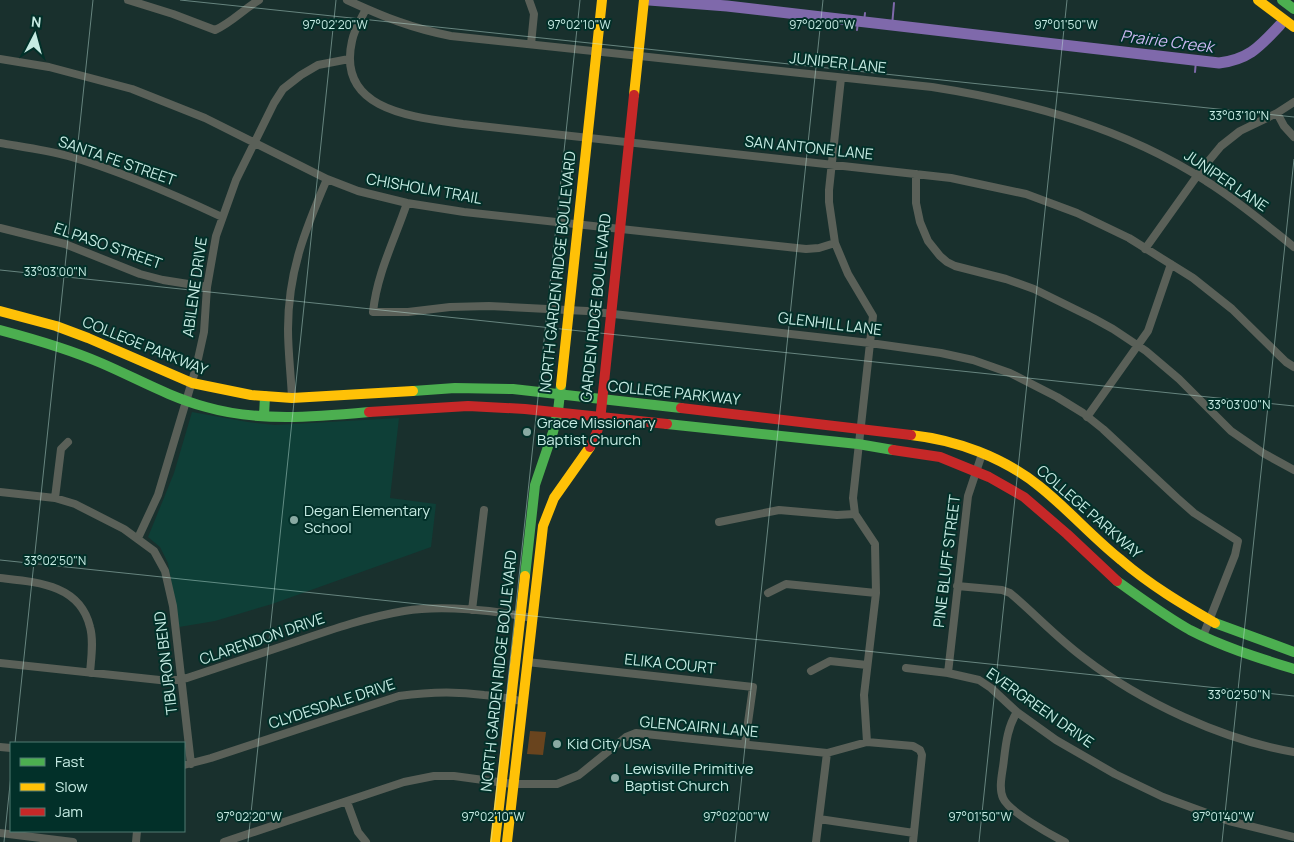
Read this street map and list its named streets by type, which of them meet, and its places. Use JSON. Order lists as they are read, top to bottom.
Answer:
{
  "streets": {
    "main road": ["NORTH GARDEN RIDGE BOULEVARD", "GARDEN RIDGE BOULEVARD", "COLLEGE PARKWAY"],
    "street": [
      "JUNIPER LANE",
      "SAN ANTONE LANE",
      "SANTA FE STREET",
      "CHISHOLM TRAIL",
      "EL PASO STREET",
      "ABILENE DRIVE",
      "GLENHILL LANE",
      "PINE BLUFF STREET",
      "CLARENDON DRIVE",
      "TIBURON BEND",
      "ELIKA COURT",
      "CLYDESDALE DRIVE",
      "EVERGREEN DRIVE",
      "GLENCAIRN LANE"
    ]
  },
  "crossings": [
    ["JUNIPER LANE", "SAN ANTONE LANE"],
    ["JUNIPER LANE", "NORTH GARDEN RIDGE BOULEVARD"],
    ["JUNIPER LANE", "GARDEN RIDGE BOULEVARD"],
    ["SAN ANTONE LANE", "NORTH GARDEN RIDGE BOULEVARD"],
    ["SAN ANTONE LANE", "ABILENE DRIVE"],
    ["SAN ANTONE LANE", "GARDEN RIDGE BOULEVARD"],
    ["SANTA FE STREET", "ABILENE DRIVE"],
    ["CHISHOLM TRAIL", "NORTH GARDEN RIDGE BOULEVARD"],
    ["CHISHOLM TRAIL", "ABILENE DRIVE"],
    ["CHISHOLM TRAIL", "GARDEN RIDGE BOULEVARD"],
    ["CHISHOLM TRAIL", "GLENHILL LANE"],
    ["EL PASO STREET", "ABILENE DRIVE"],
    ["NORTH GARDEN RIDGE BOULEVARD", "GLENHILL LANE"],
    ["NORTH GARDEN RIDGE BOULEVARD", "COLLEGE PARKWAY"],
    ["NORTH GARDEN RIDGE BOULEVARD", "CLARENDON DRIVE"],
    ["NORTH GARDEN RIDGE BOULEVARD", "CLYDESDALE DRIVE"],
    ["NORTH GARDEN RIDGE BOULEVARD", "GLENCAIRN LANE"],
    ["ABILENE DRIVE", "COLLEGE PARKWAY"],
    ["ABILENE DRIVE", "TIBURON BEND"],
    ["GARDEN RIDGE BOULEVARD", "GLENHILL LANE"],
    ["GARDEN RIDGE BOULEVARD", "COLLEGE PARKWAY"],
    ["GARDEN RIDGE BOULEVARD", "CLARENDON DRIVE"],
    ["GARDEN RIDGE BOULEVARD", "ELIKA COURT"],
    ["GARDEN RIDGE BOULEVARD", "CLYDESDALE DRIVE"],
    ["GARDEN RIDGE BOULEVARD", "GLENCAIRN LANE"],
    ["GLENHILL LANE", "COLLEGE PARKWAY"],
    ["COLLEGE PARKWAY", "PINE BLUFF STREET"],
    ["PINE BLUFF STREET", "EVERGREEN DRIVE"],
    ["CLARENDON DRIVE", "TIBURON BEND"],
    ["TIBURON BEND", "CLYDESDALE DRIVE"],
    ["ELIKA COURT", "GLENCAIRN LANE"]
  ],
  "water": ["Prairie Creek"],
  "places": [
    "Grace Missionary Baptist Church",
    "Degan Elementary School",
    "Kid City USA",
    "Lewisville Primitive Baptist Church"
  ],
  "legend": ["Fast", "Slow", "Jam"],
  "north": "top",
  "coordinates": [
    "97°02'20\"W",
    "97°02'10\"W",
    "97°02'00\"W",
    "97°01'50\"W",
    "33°03'10\"N",
    "33°03'00\"N",
    "33°02'50\"N",
    "97°01'40\"W"
  ]
}
